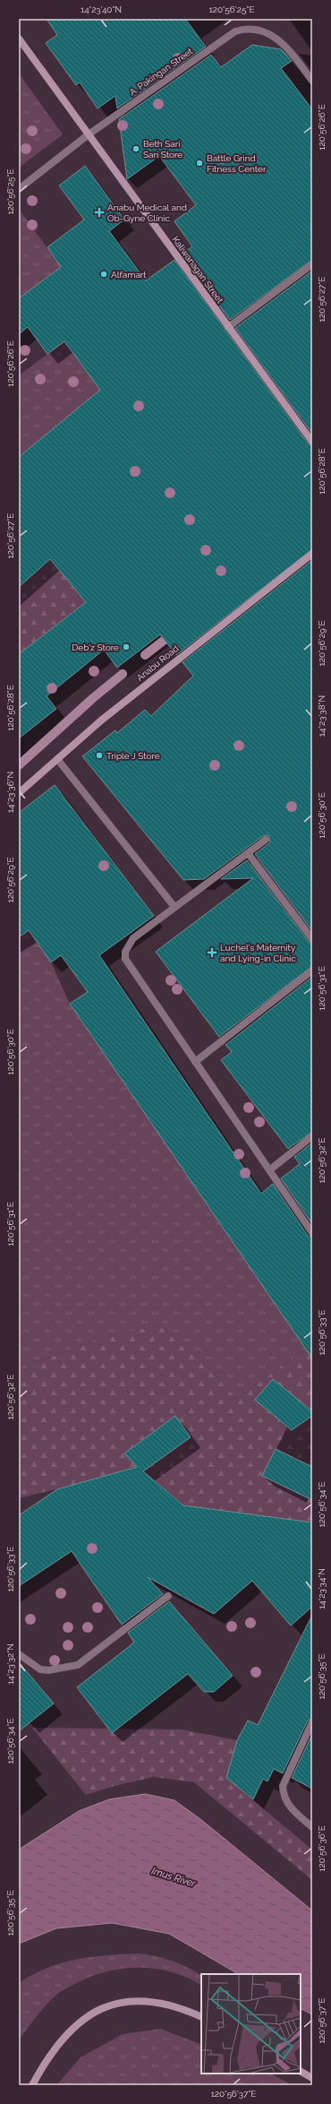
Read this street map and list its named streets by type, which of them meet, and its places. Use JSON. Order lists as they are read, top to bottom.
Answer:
{
  "streets": {
    "street": ["A. Pakingan Street", "Kaliwanagan Street", "Anabu Road"]
  },
  "crossings": [
    ["A. Pakingan Street", "Kaliwanagan Street"]
  ],
  "water": ["Imus River"],
  "places": {
    "other": [
      "Beth Sari Sari Store",
      "Battle Grind Fitness Center",
      "Alfamart",
      "Deb'z Store",
      "Triple J Store"
    ],
    "health": ["Anabu Medical and Ob-Gyne Clinic", "Luchel's Maternity and Lying-in Clinic"]
  },
  "coordinates": [
    "14°23'40\"N",
    "120°56'25\"E",
    "120°56'26\"E",
    "120°56'27\"E",
    "120°56'28\"E",
    "120°56'29\"E",
    "14°23'38\"N",
    "14°23'36\"N",
    "120°56'30\"E",
    "120°56'31\"E",
    "120°56'32\"E",
    "120°56'33\"E",
    "120°56'34\"E",
    "14°23'34\"N",
    "14°23'32\"N",
    "120°56'35\"E",
    "120°56'36\"E",
    "120°56'37\"E"
  ]
}
